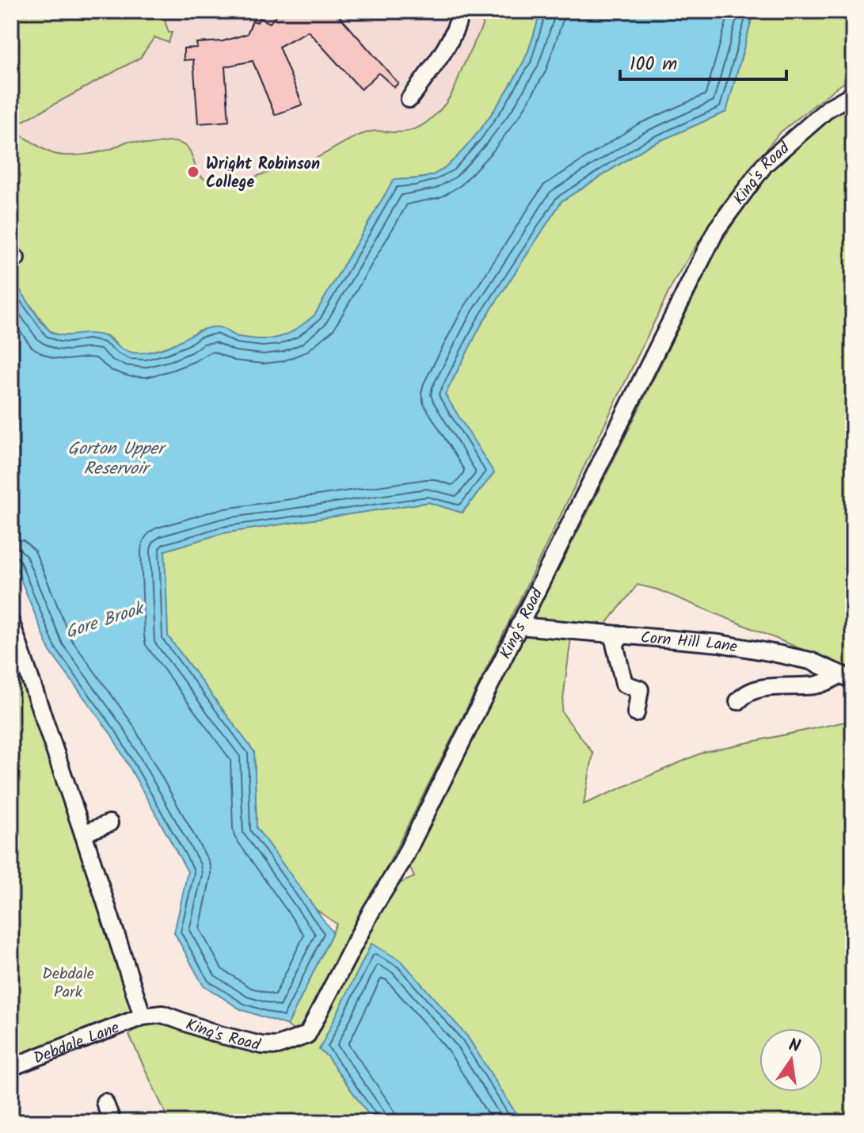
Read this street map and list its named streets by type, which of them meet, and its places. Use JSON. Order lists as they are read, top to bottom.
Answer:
{
  "streets": {
    "street": ["King's Road", "Corn Hill Lane", "Debdale Lane"]
  },
  "crossings": [
    ["King's Road", "Corn Hill Lane"],
    ["King's Road", "Debdale Lane"]
  ],
  "water": ["Gorton Upper Reservoir", "Gore Brook"],
  "parks": ["Debdale Park"],
  "places": ["Wright Robinson College"],
  "scale_bar": "100 m",
  "north": "top"
}
